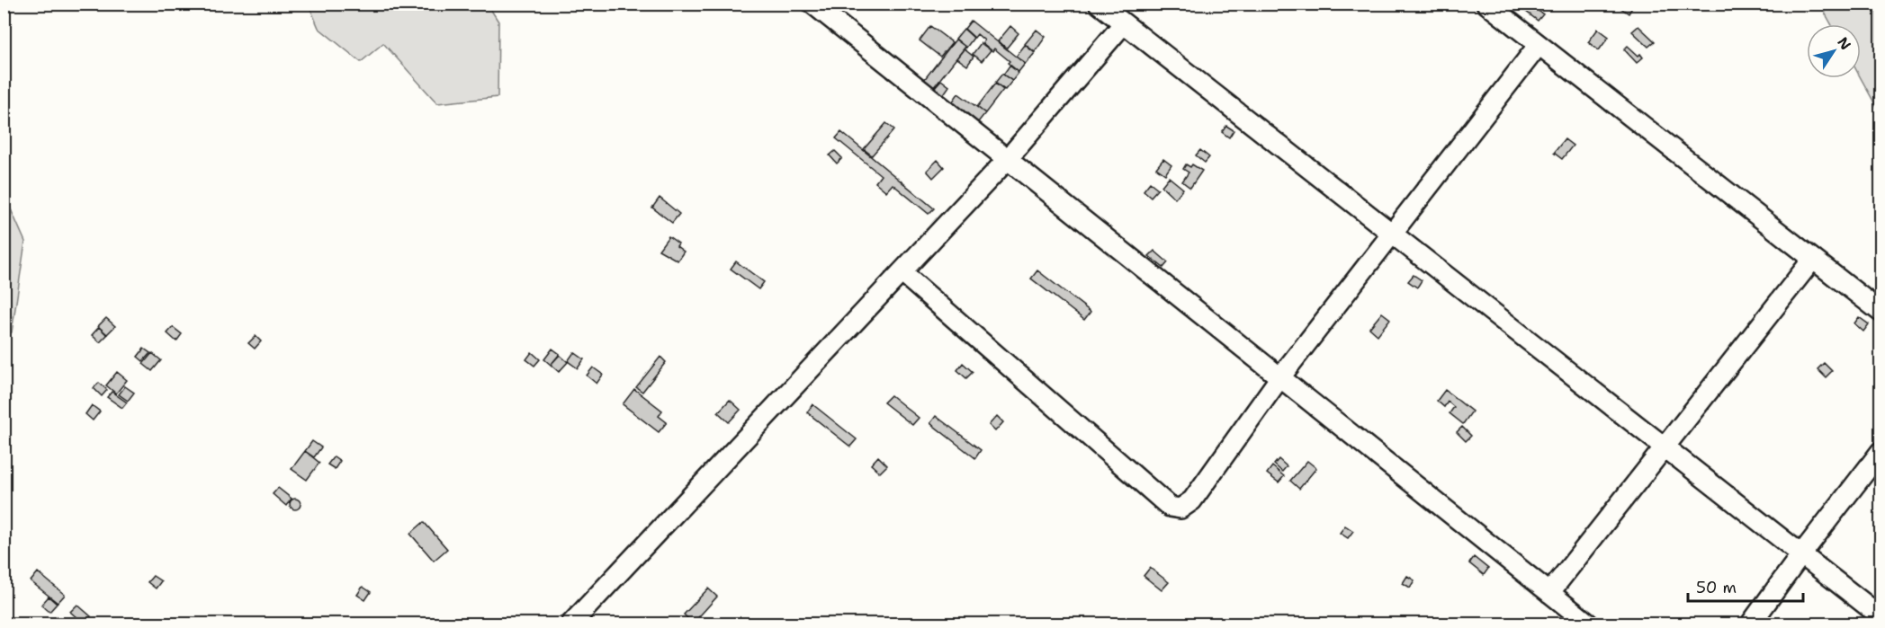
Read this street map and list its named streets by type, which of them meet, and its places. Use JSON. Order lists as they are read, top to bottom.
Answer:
{
  "scale_bar": "50 m",
  "north": "top right"
}
